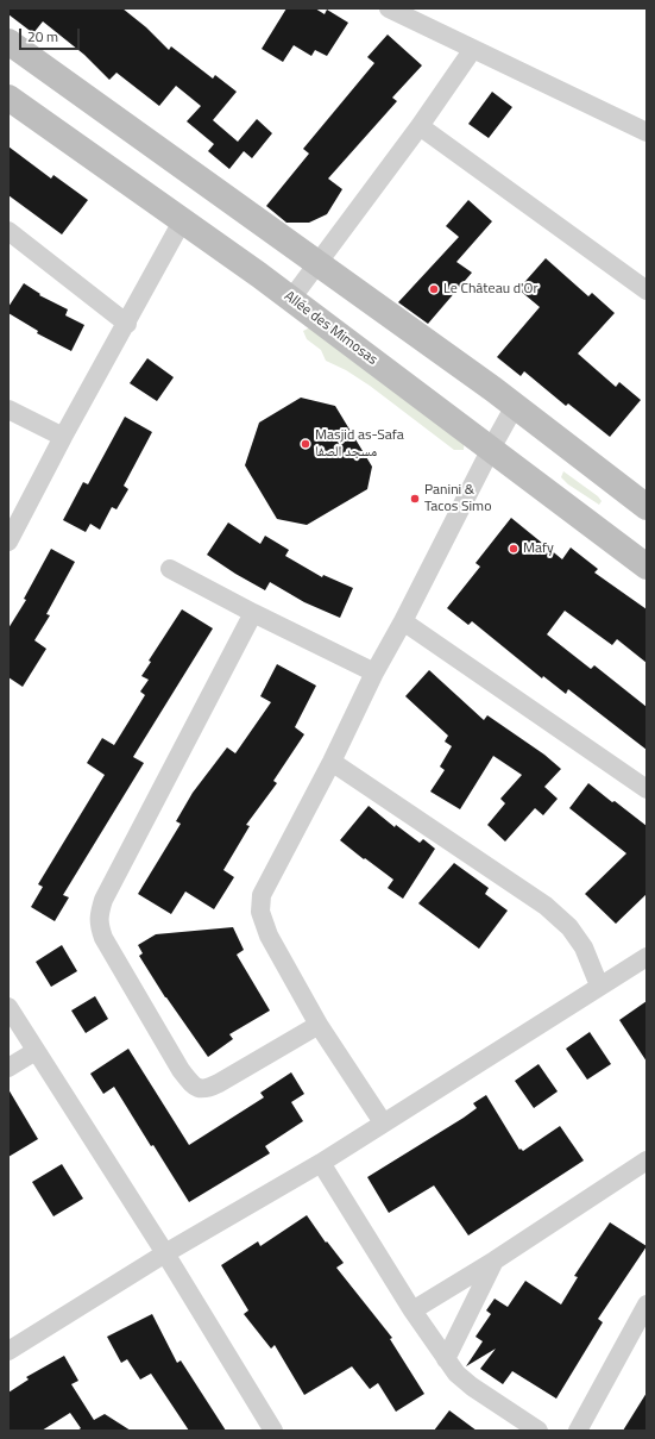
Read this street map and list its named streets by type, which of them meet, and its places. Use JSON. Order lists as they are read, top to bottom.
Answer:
{
  "streets": {
    "main road": ["Allée des Mimosas"]
  },
  "places": [
    "Le Château d'Or",
    "Masjid as-Safa مسجد الصفا",
    "Panini & Tacos Simo",
    "Mafy"
  ],
  "scale_bar": "20 m"
}
